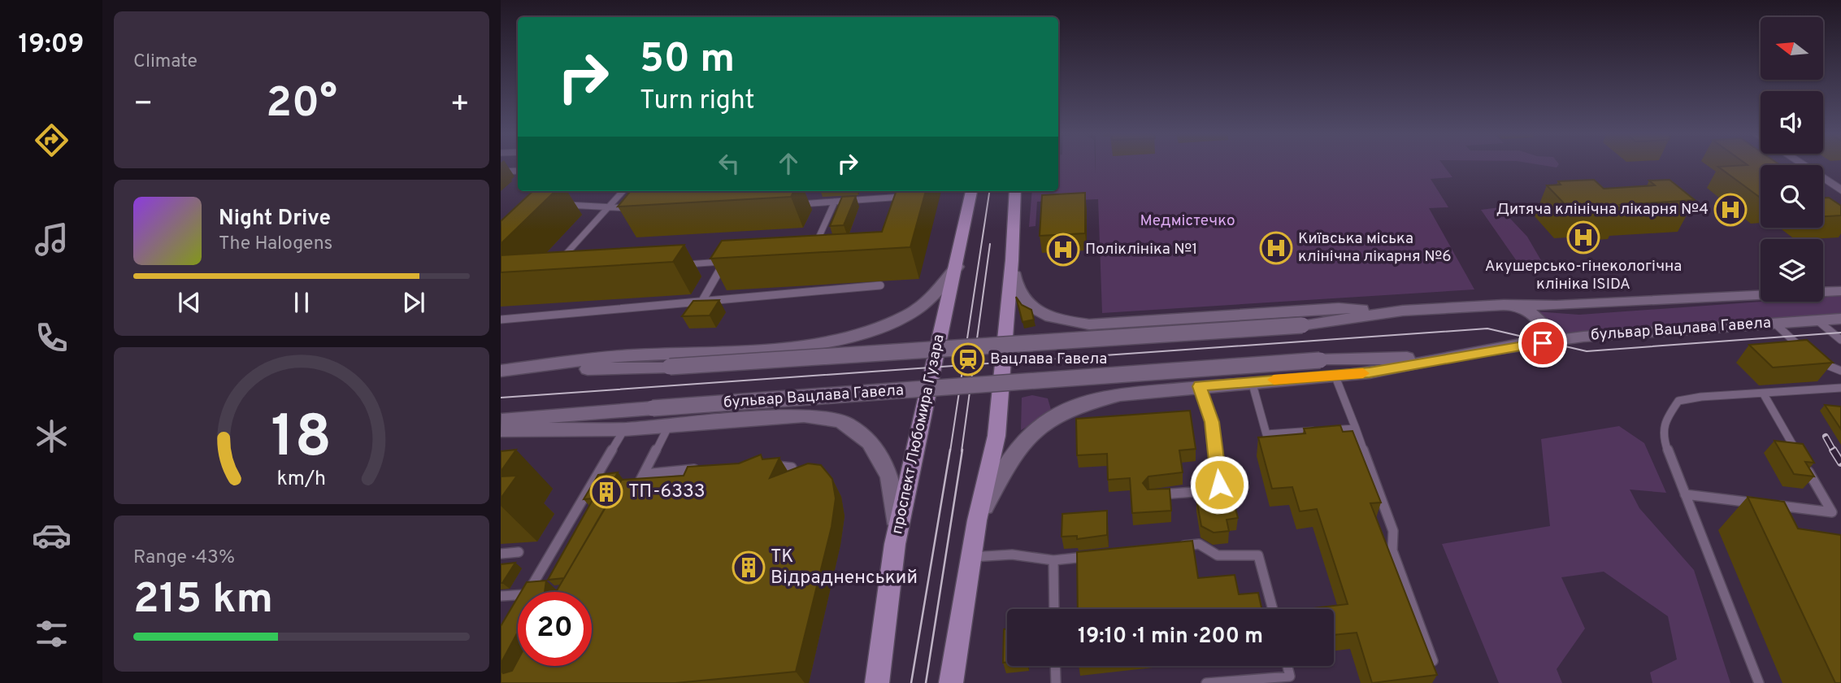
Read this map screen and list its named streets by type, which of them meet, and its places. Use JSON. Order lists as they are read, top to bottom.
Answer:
{
  "streets": {
    "main road": ["бульвар Вацлава Гавела", "проспект Любомира Гузара"]
  },
  "parks": ["Медмістечко"],
  "places": {
    "hospital": [
      "Дитяча клінічна лікарня №4",
      "Акушерсько-гінекологічна клініка ISIDA",
      "Київська міська клінічна лікарня №6",
      "Поліклініка №1"
    ],
    "station": ["Вацлава Гавела"],
    "building": ["ТП-6333", "ТК Відрадненський"]
  },
  "north": "left",
  "page": {
    "tabs": "19:09",
    "tile": [
      "Climate",
      ["Range · 43%", "215 km"]
    ],
    "turn": ["50 m", "Turn right"],
    "heat": ["−", "20°", "+"],
    "song": ["Night Drive", "The Halogens"],
    "limit": "20",
    "trip": "19:10 · 1 min · 200 m",
    "gauge": ["18", "km/h"]
  }
}
